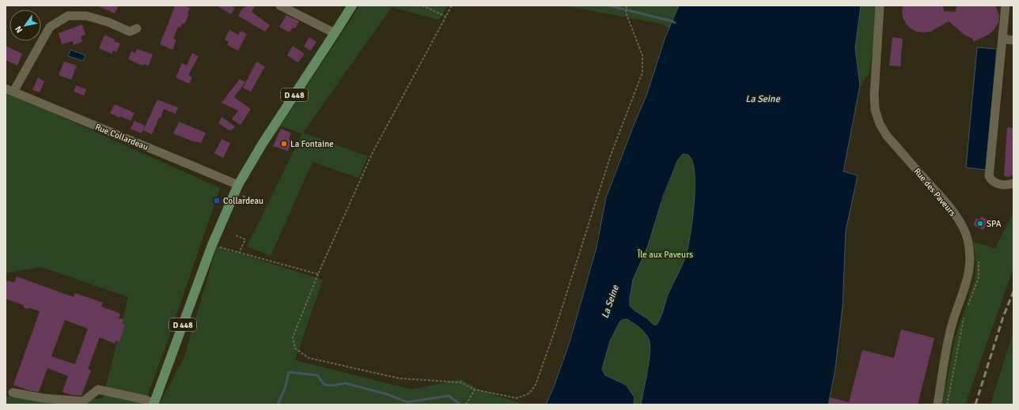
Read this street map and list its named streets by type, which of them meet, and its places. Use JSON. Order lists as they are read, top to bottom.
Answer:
{
  "streets": {
    "main road": ["D 448"],
    "street": ["Rue Collardeau", "Rue des Paveurs"]
  },
  "crossings": [
    ["D 448", "Rue Collardeau"]
  ],
  "water": ["La Seine"],
  "parks": ["Île aux Paveurs"],
  "places": {
    "other": ["La Fontaine", "SPA"],
    "transit": ["Collardeau"]
  },
  "north": "bottom left"
}
